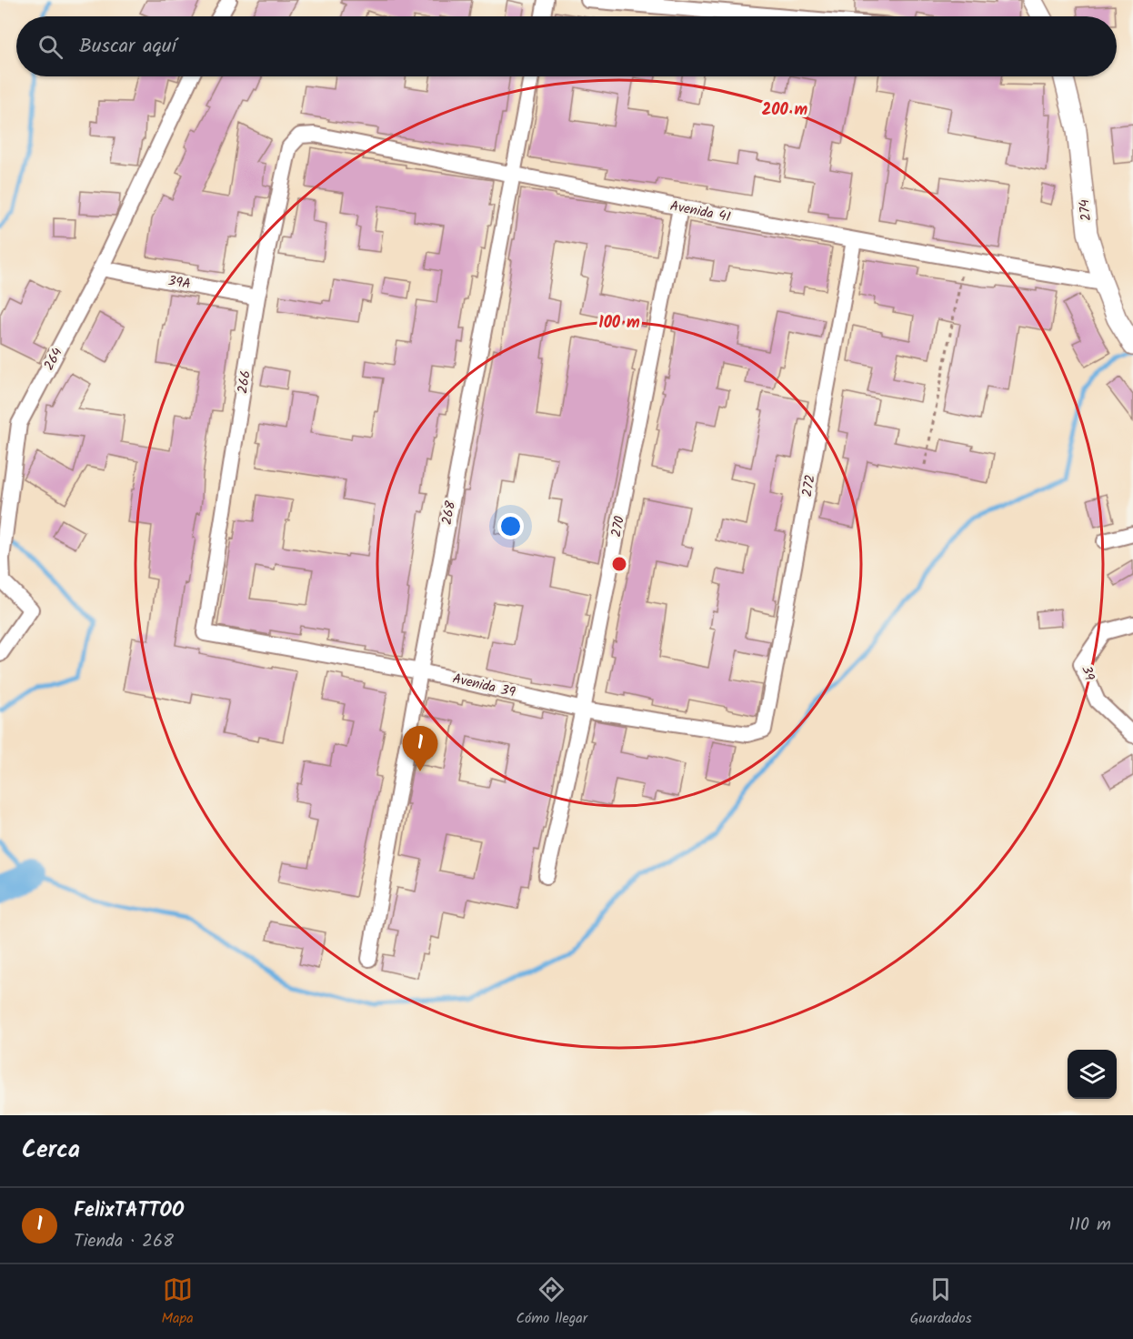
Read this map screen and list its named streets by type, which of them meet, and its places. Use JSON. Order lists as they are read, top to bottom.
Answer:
{
  "streets": {
    "street": [
      "274",
      "Avenida 41",
      "39A",
      "264",
      "266",
      "272",
      "268",
      "270",
      "39",
      "Avenida 39"
    ]
  },
  "crossings": [
    ["274", "Avenida 41"],
    ["Avenida 41", "266"],
    ["Avenida 41", "272"],
    ["Avenida 41", "268"],
    ["Avenida 41", "270"],
    ["39A", "264"],
    ["39A", "266"],
    ["266", "Avenida 39"],
    ["272", "Avenida 39"],
    ["268", "Avenida 39"],
    ["270", "Avenida 39"]
  ],
  "page": {
    "search": "Buscar aquí",
    "pins": "1",
    "heading": "Cerca",
    "list": [
      {
        "mark": "1",
        "name": "FelixTATTOO",
        "note": "Tienda · 268",
        "value": "110 m"
      }
    ],
    "nav": ["Mapa", "Cómo llegar", "Guardados"]
  },
  "rings": ["200 m", "100 m"]
}
